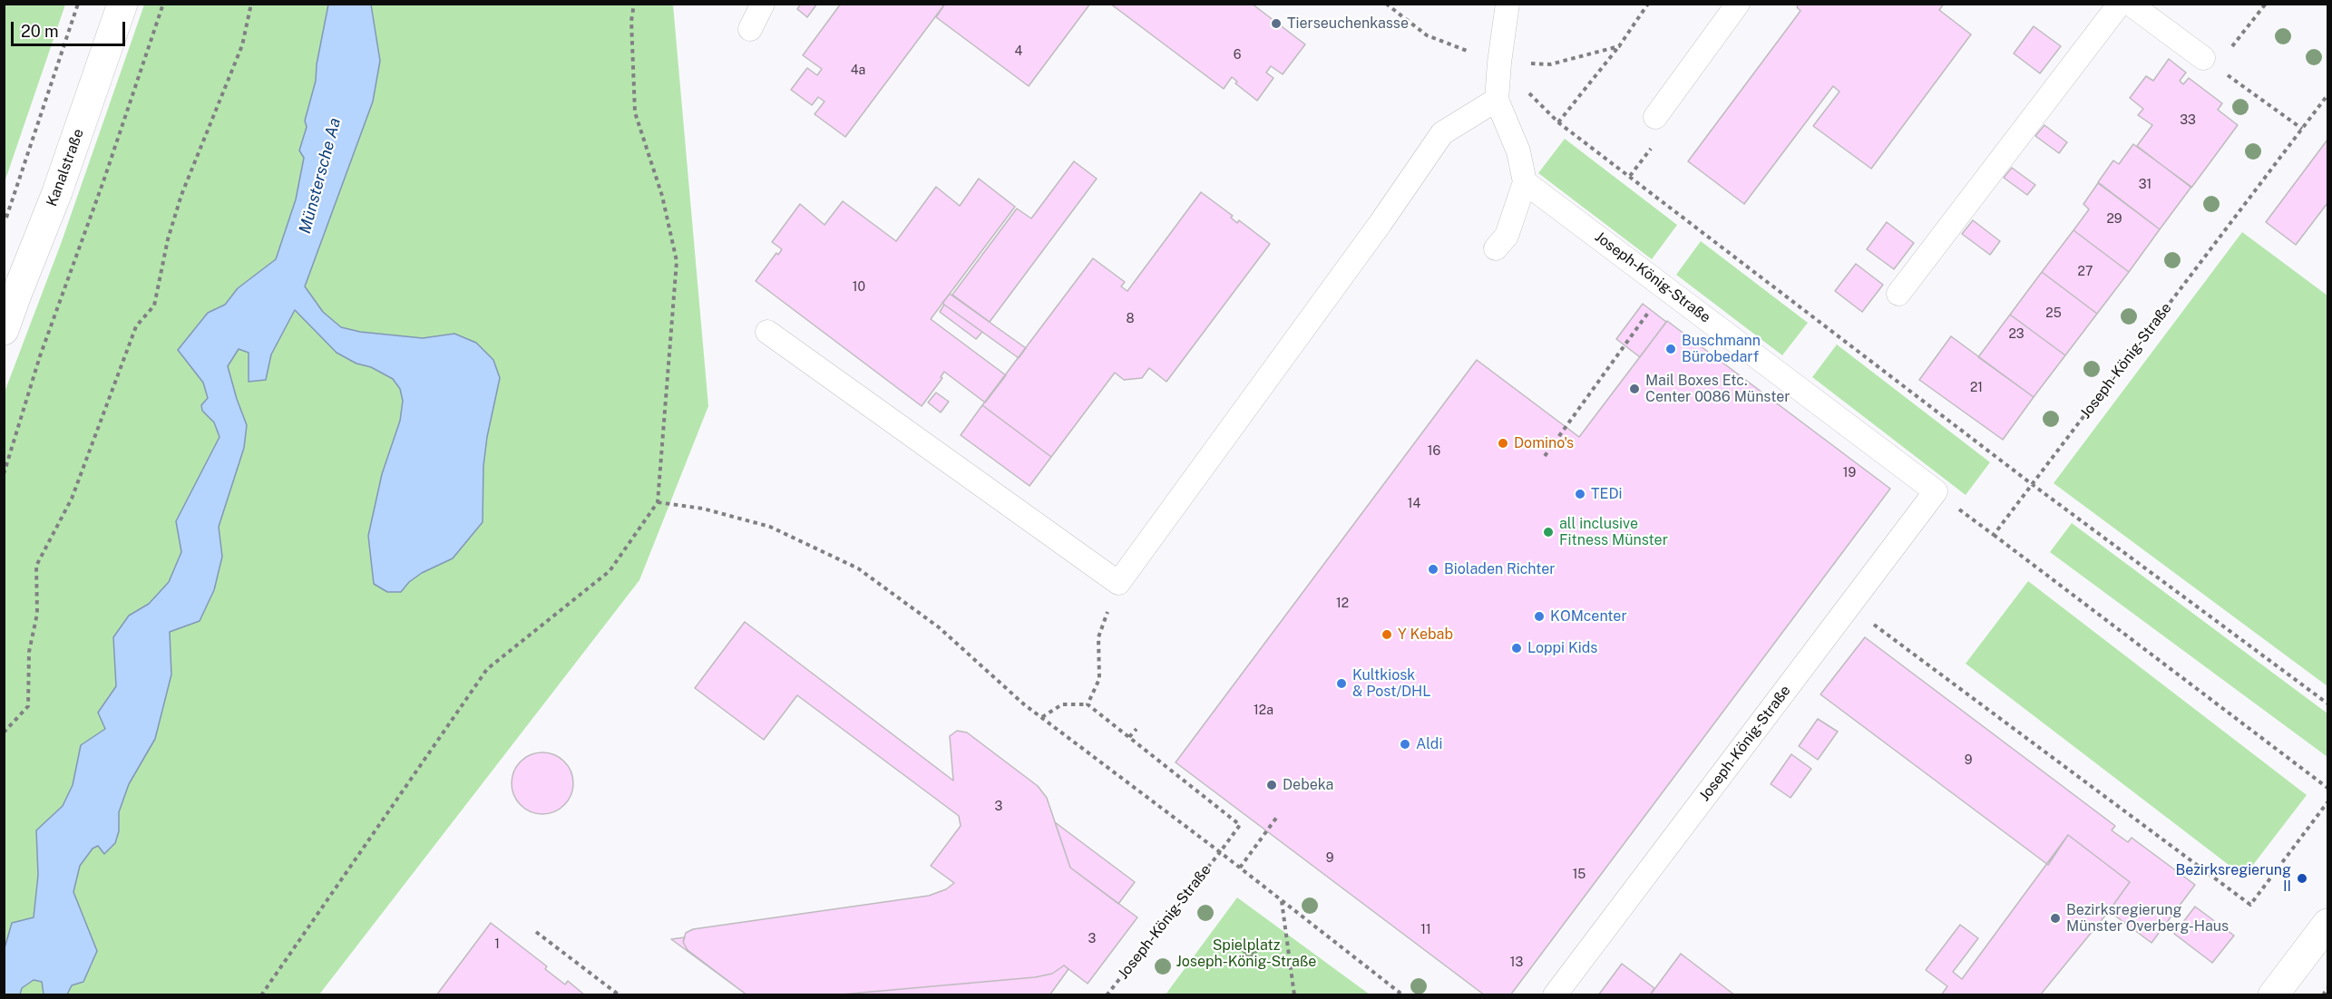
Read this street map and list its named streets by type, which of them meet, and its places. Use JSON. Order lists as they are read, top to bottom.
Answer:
{
  "streets": {
    "main road": ["Kanalstraße"],
    "lane": ["Joseph-König-Straße"]
  },
  "water": ["Münstersche Aa"],
  "parks": ["Spielplatz Joseph-König-Straße"],
  "places": [
    "Tierseuchenkasse",
    "Buschmann Bürobedarf",
    "Mail Boxes Etc. Center 0086 Münster",
    "Domino's",
    "TEDi",
    "all inclusive Fitness Münster",
    "Bioladen Richter",
    "KOMcenter",
    "Y Kebab",
    "Loppi Kids",
    "Kultkiosk & Post/DHL",
    "Aldi",
    "Debeka",
    "Bezirksregierung II",
    "Bezirksregierung Münster Overberg-Haus"
  ],
  "house_numbers": [
    "4",
    "6",
    "4a",
    "33",
    "31",
    "29",
    "27",
    "10",
    "25",
    "8",
    "23",
    "21",
    "16",
    "19",
    "14",
    "12",
    "12a",
    "9",
    "3",
    "9",
    "15",
    "11",
    "3",
    "1",
    "13"
  ],
  "scale_bar": "20 m"
}
